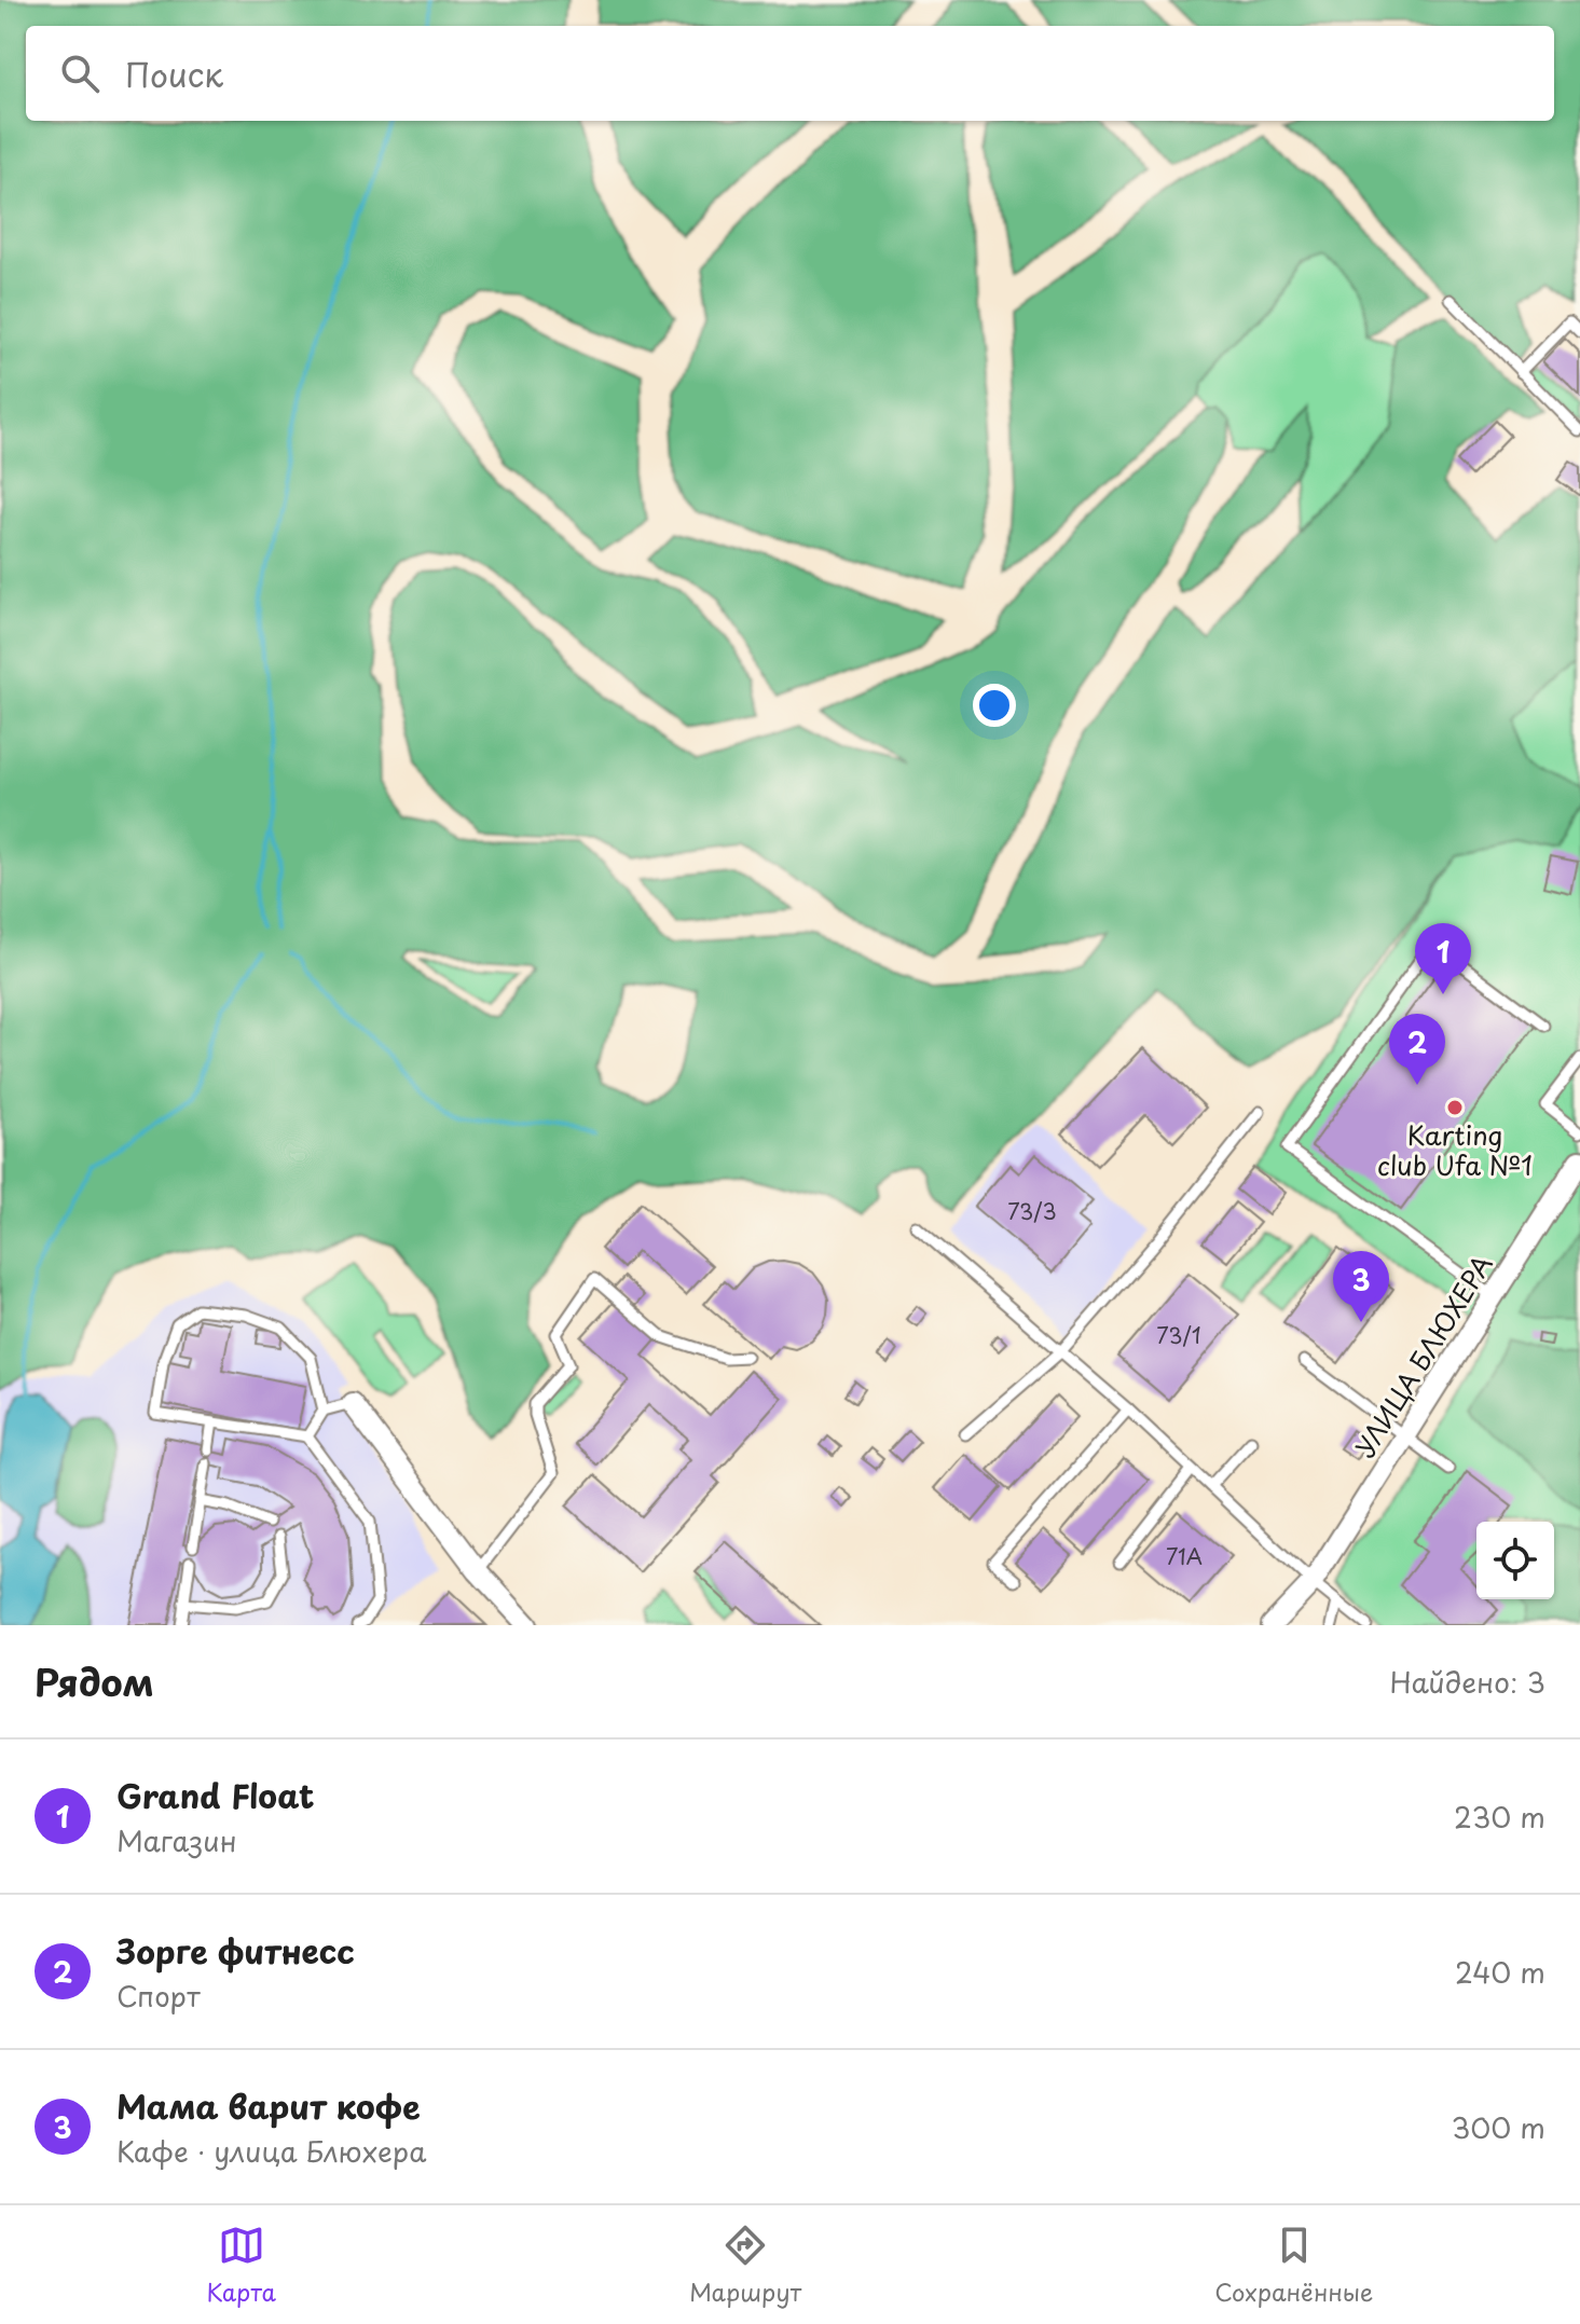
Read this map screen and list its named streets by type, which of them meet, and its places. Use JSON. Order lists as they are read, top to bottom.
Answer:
{
  "streets": {
    "street": ["УЛИЦА БЛЮХЕРА"]
  },
  "places": ["Karting club Ufa №1"],
  "house_numbers": ["73/3", "73/1", "71А"],
  "page": {
    "search": "Поиск",
    "pins": ["1", "2", "3"],
    "heading": ["Рядом", "Найдено: 3"],
    "list": [
      {
        "mark": "1",
        "name": "Grand Float",
        "note": "Магазин",
        "value": "230 m"
      },
      {
        "mark": "2",
        "name": "Зорге фитнесс",
        "note": "Спорт",
        "value": "240 m"
      },
      {
        "mark": "3",
        "name": "Мама варит кофе",
        "note": "Кафе · улица Блюхера",
        "value": "300 m"
      }
    ],
    "nav": ["Карта", "Маршрут", "Сохранённые"]
  }
}
